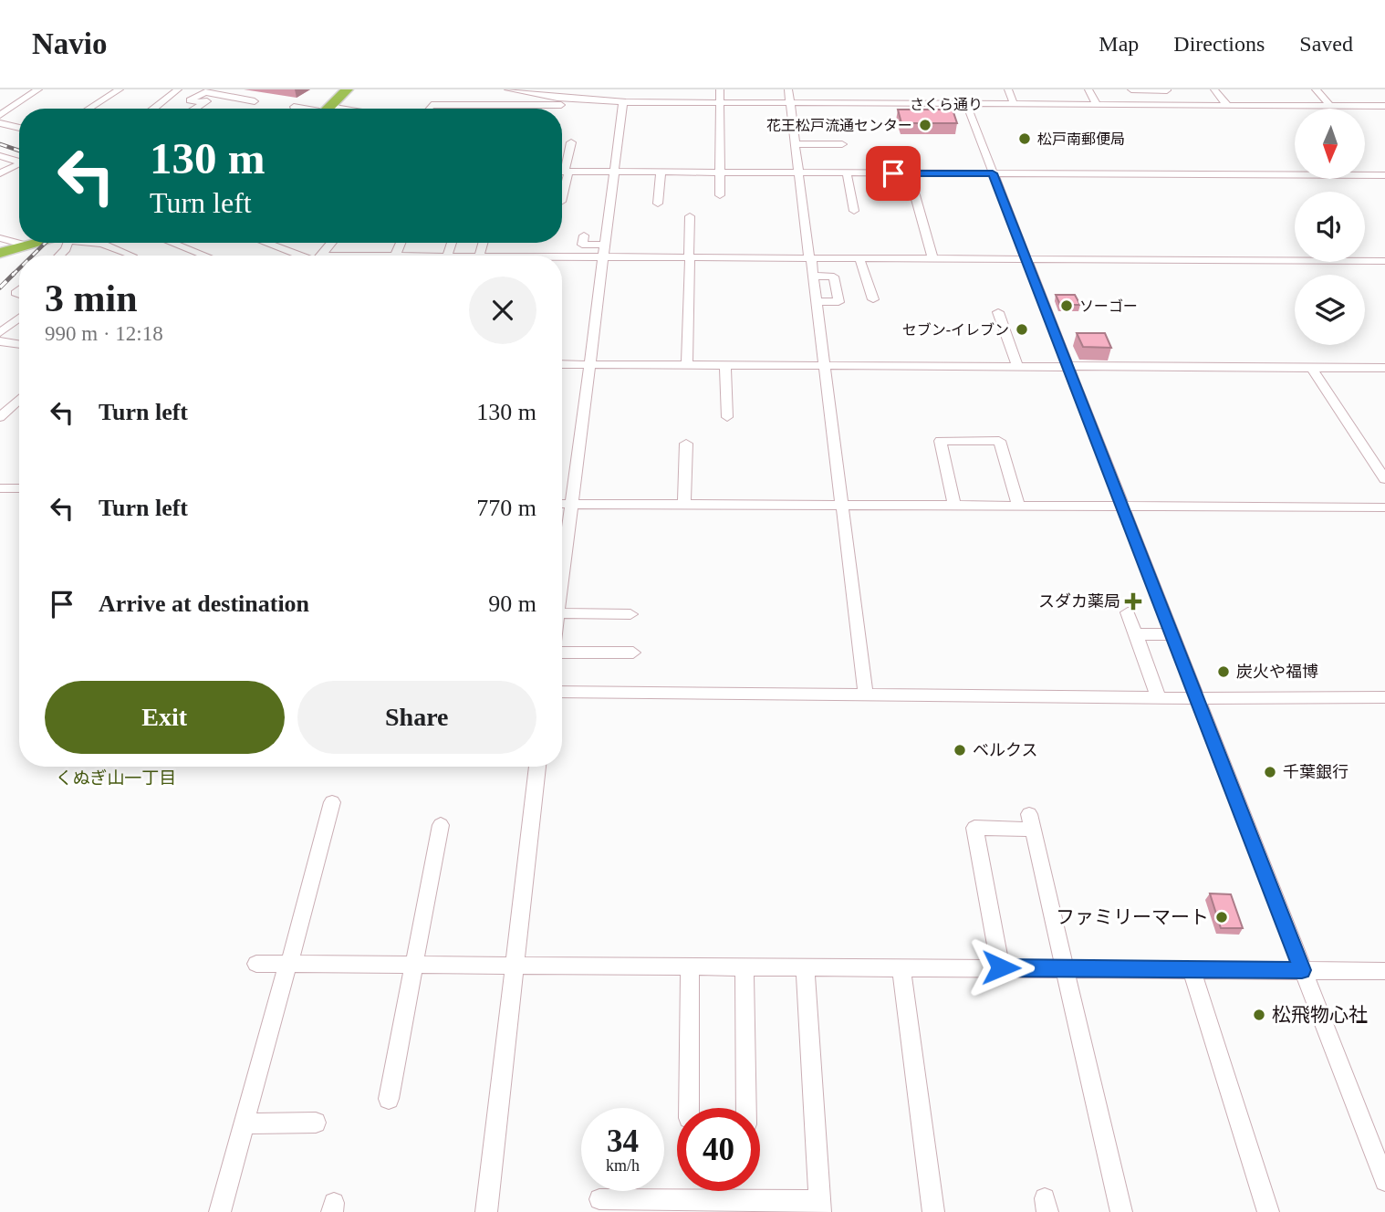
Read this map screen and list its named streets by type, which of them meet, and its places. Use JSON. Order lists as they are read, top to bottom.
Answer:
{
  "streets": {
    "street": ["さくら通り"]
  },
  "districts": ["くぬぎ山一丁目"],
  "places": {
    "other": [
      "花王松戸流通センター",
      "松戸南郵便局",
      "ソーゴー",
      "セブン-イレブン",
      "炭火や福博",
      "ベルクス",
      "千葉銀行",
      "ファミリーマート",
      "松飛物心社"
    ],
    "health": ["スダカ薬局"]
  },
  "north": "bottom",
  "page": {
    "header": "Navio",
    "nav": ["Map", "Directions", "Saved"],
    "turn": ["130 m", "Turn left"],
    "heading": ["3 min", "990 m · 12:18"],
    "list": [
      {
        "name": "Turn left",
        "value": "130 m"
      },
      {
        "name": "Turn left",
        "value": "770 m"
      },
      {
        "name": "Arrive at destination",
        "value": "90 m"
      }
    ],
    "buttons": ["Exit", "Share"],
    "speed": "34 km/h",
    "limit": "40"
  }
}
